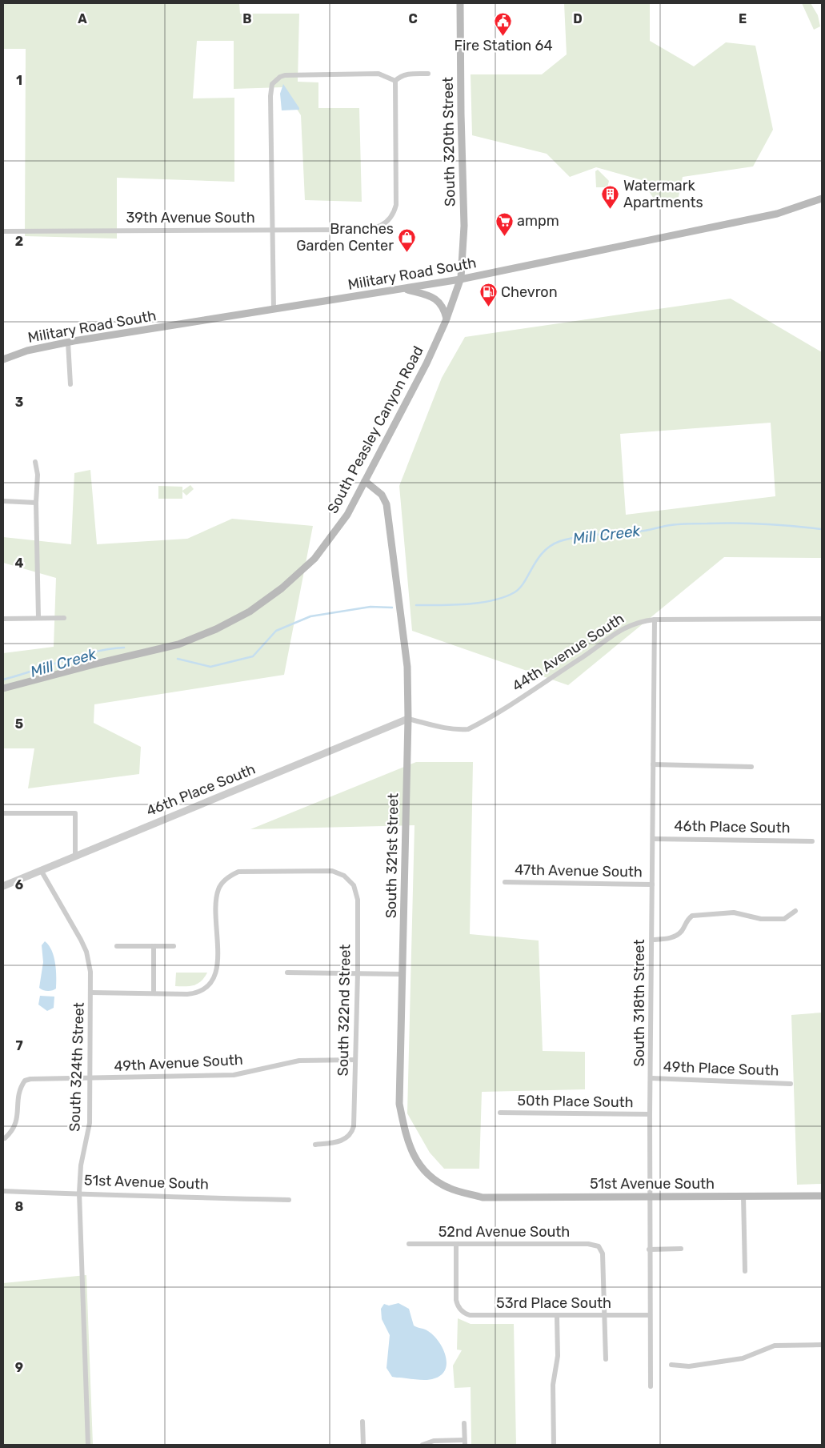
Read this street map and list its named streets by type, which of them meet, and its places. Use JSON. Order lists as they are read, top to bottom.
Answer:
{
  "streets": {
    "main road": [
      "South 320th Street",
      "Military Road South",
      "South Peasley Canyon Road",
      "South 321st Street",
      "51st Avenue South"
    ],
    "street": [
      "39th Avenue South",
      "44th Avenue South",
      "46th Place South",
      "47th Avenue South",
      "South 318th Street",
      "South 322nd Street",
      "49th Avenue South",
      "South 324th Street",
      "49th Place South",
      "50th Place South",
      "52nd Avenue South",
      "53rd Place South"
    ]
  },
  "crossings": [
    ["South 320th Street", "Military Road South"],
    ["South 320th Street", "South Peasley Canyon Road"],
    ["Military Road South", "South Peasley Canyon Road"],
    ["South Peasley Canyon Road", "South 321st Street"],
    ["44th Avenue South", "46th Place South"],
    ["44th Avenue South", "South 321st Street"],
    ["44th Avenue South", "South 318th Street"],
    ["46th Place South", "South 321st Street"],
    ["46th Place South", "South 318th Street"],
    ["46th Place South", "South 324th Street"],
    ["South 321st Street", "51st Avenue South"],
    ["47th Avenue South", "South 318th Street"],
    ["South 318th Street", "49th Place South"],
    ["South 318th Street", "50th Place South"],
    ["South 318th Street", "51st Avenue South"],
    ["South 318th Street", "53rd Place South"],
    ["South 322nd Street", "49th Avenue South"],
    ["49th Avenue South", "South 324th Street"],
    ["South 324th Street", "51st Avenue South"],
    ["52nd Avenue South", "53rd Place South"]
  ],
  "water": ["Mill Creek"],
  "places": {
    "public building": ["Fire Station 64"],
    "building": ["Watermark Apartments"],
    "supermarket": ["ampm"],
    "shop": ["Branches Garden Center"],
    "fuel station": ["Chevron"]
  },
  "grid": {
    "columns": [
      "A",
      "B",
      "C",
      "D",
      "E"
    ],
    "rows": [
      "1",
      "2",
      "3",
      "4",
      "5",
      "6",
      "7",
      "8",
      "9"
    ]
  }
}
